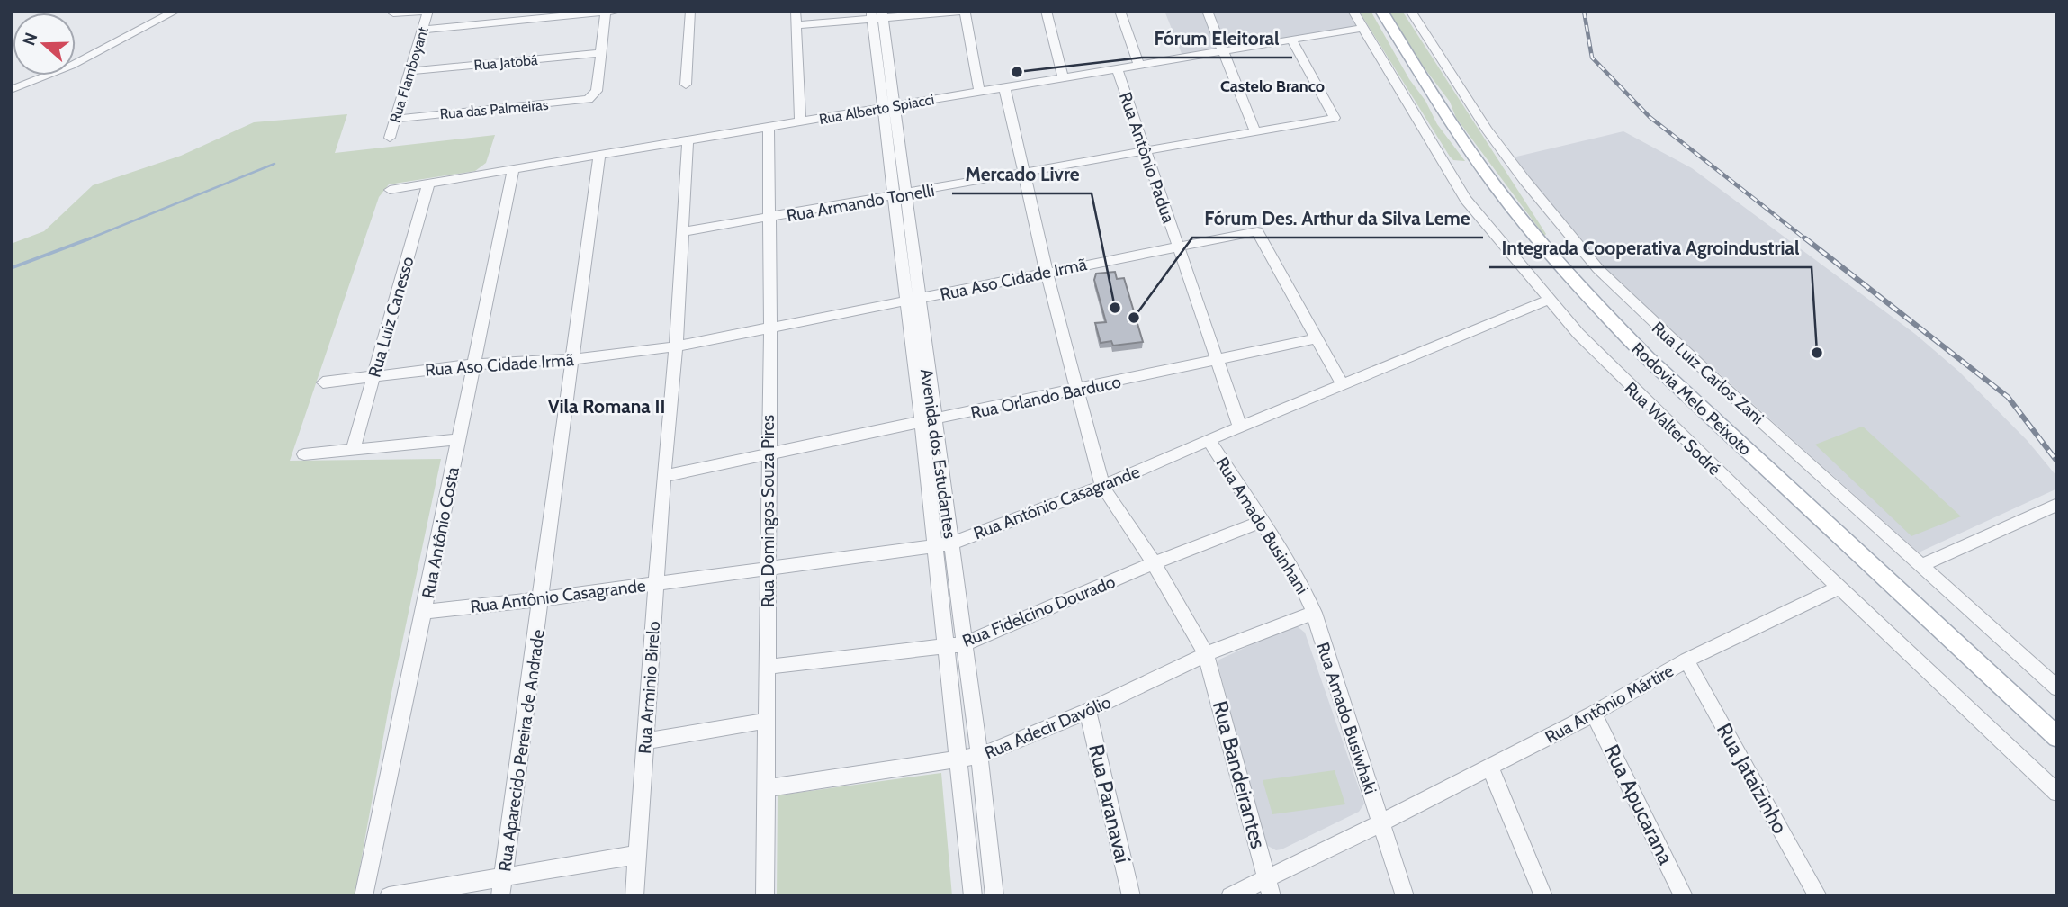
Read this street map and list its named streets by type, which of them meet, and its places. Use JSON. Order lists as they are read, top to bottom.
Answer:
{
  "streets": {
    "main road": ["Rodovia Melo Peixoto"],
    "street": [
      "Rua Jatobá",
      "Rua Flamboyant",
      "Rua das Palmeiras",
      "Rua Alberto Spiacci",
      "Rua Antônio Padua",
      "Rua Armando Tonelli",
      "Rua Aso Cidade Irmã",
      "Rua Luiz Canesso",
      "Rua Luiz Carlos Zani",
      "Rua Orlando Barduco",
      "Rua Walter Sodré",
      "Avenida dos Estudantes",
      "Rua Antônio Casagrande",
      "Rua Domingos Souza Pires",
      "Rua Amado Businhani",
      "Rua Antônio Costa",
      "Rua Fidelcino Dourado",
      "Rua Arminio Birelo",
      "Rua Antônio Mártire",
      "Rua Amado Busiwhaki",
      "Rua Adecir Davólio",
      "Rua Aparecido Pereira de Andrade",
      "Rua Bandeirantes",
      "Rua Jataizinho",
      "Rua Paranavaí",
      "Rua Apucarana"
    ]
  },
  "crossings": [
    ["Rua Jatobá", "Rua Flamboyant"],
    ["Rua Jatobá", "Rua das Palmeiras"],
    ["Rua Flamboyant", "Rua das Palmeiras"],
    ["Rua Alberto Spiacci", "Rua Antônio Padua"],
    ["Rua Alberto Spiacci", "Rua Armando Tonelli"],
    ["Rua Alberto Spiacci", "Rua Luiz Canesso"],
    ["Rua Alberto Spiacci", "Rua Walter Sodré"],
    ["Rua Alberto Spiacci", "Avenida dos Estudantes"],
    ["Rua Alberto Spiacci", "Rua Domingos Souza Pires"],
    ["Rua Alberto Spiacci", "Rua Antônio Costa"],
    ["Rua Alberto Spiacci", "Rua Arminio Birelo"],
    ["Rua Alberto Spiacci", "Rua Aparecido Pereira de Andrade"],
    ["Rua Alberto Spiacci", "Rua Bandeirantes"],
    ["Rua Antônio Padua", "Rua Armando Tonelli"],
    ["Rua Antônio Padua", "Rua Aso Cidade Irmã"],
    ["Rua Antônio Padua", "Rua Orlando Barduco"],
    ["Rua Antônio Padua", "Rua Antônio Casagrande"],
    ["Rua Armando Tonelli", "Avenida dos Estudantes"],
    ["Rua Armando Tonelli", "Rua Domingos Souza Pires"],
    ["Rua Armando Tonelli", "Rua Arminio Birelo"],
    ["Rua Armando Tonelli", "Rua Bandeirantes"],
    ["Rua Aso Cidade Irmã", "Rua Luiz Canesso"],
    ["Rua Aso Cidade Irmã", "Avenida dos Estudantes"],
    ["Rua Aso Cidade Irmã", "Rua Domingos Souza Pires"],
    ["Rua Aso Cidade Irmã", "Rua Antônio Costa"],
    ["Rua Aso Cidade Irmã", "Rua Arminio Birelo"],
    ["Rua Aso Cidade Irmã", "Rua Aparecido Pereira de Andrade"],
    ["Rua Aso Cidade Irmã", "Rua Bandeirantes"],
    ["Rua Orlando Barduco", "Avenida dos Estudantes"],
    ["Rua Orlando Barduco", "Rua Domingos Souza Pires"],
    ["Rua Orlando Barduco", "Rua Arminio Birelo"],
    ["Rua Orlando Barduco", "Rua Bandeirantes"],
    ["Rua Walter Sodré", "Rua Antônio Casagrande"],
    ["Rua Walter Sodré", "Rua Antônio Mártire"],
    ["Avenida dos Estudantes", "Rua Antônio Casagrande"],
    ["Avenida dos Estudantes", "Rua Fidelcino Dourado"],
    ["Avenida dos Estudantes", "Rua Adecir Davólio"],
    ["Rua Antônio Casagrande", "Rua Domingos Souza Pires"],
    ["Rua Antônio Casagrande", "Rua Amado Businhani"],
    ["Rua Antônio Casagrande", "Rua Antônio Costa"],
    ["Rua Antônio Casagrande", "Rua Arminio Birelo"],
    ["Rua Antônio Casagrande", "Rua Aparecido Pereira de Andrade"],
    ["Rua Antônio Casagrande", "Rua Bandeirantes"],
    ["Rua Domingos Souza Pires", "Rua Fidelcino Dourado"],
    ["Rua Domingos Souza Pires", "Rua Adecir Davólio"],
    ["Rua Amado Businhani", "Rua Fidelcino Dourado"],
    ["Rua Amado Businhani", "Rua Amado Busiwhaki"],
    ["Rua Amado Businhani", "Rua Adecir Davólio"],
    ["Rua Fidelcino Dourado", "Rua Bandeirantes"],
    ["Rua Antônio Mártire", "Rua Amado Busiwhaki"],
    ["Rua Antônio Mártire", "Rua Bandeirantes"],
    ["Rua Antônio Mártire", "Rua Jataizinho"],
    ["Rua Antônio Mártire", "Rua Apucarana"],
    ["Rua Amado Busiwhaki", "Rua Adecir Davólio"],
    ["Rua Adecir Davólio", "Rua Bandeirantes"],
    ["Rua Adecir Davólio", "Rua Paranavaí"]
  ],
  "districts": ["Castelo Branco", "Vila Romana II"],
  "places": [
    "Fórum Eleitoral",
    "Mercado Livre",
    "Fórum Des. Arthur da Silva Leme",
    "Integrada Cooperativa Agroindustrial"
  ],
  "north": "left"
}
